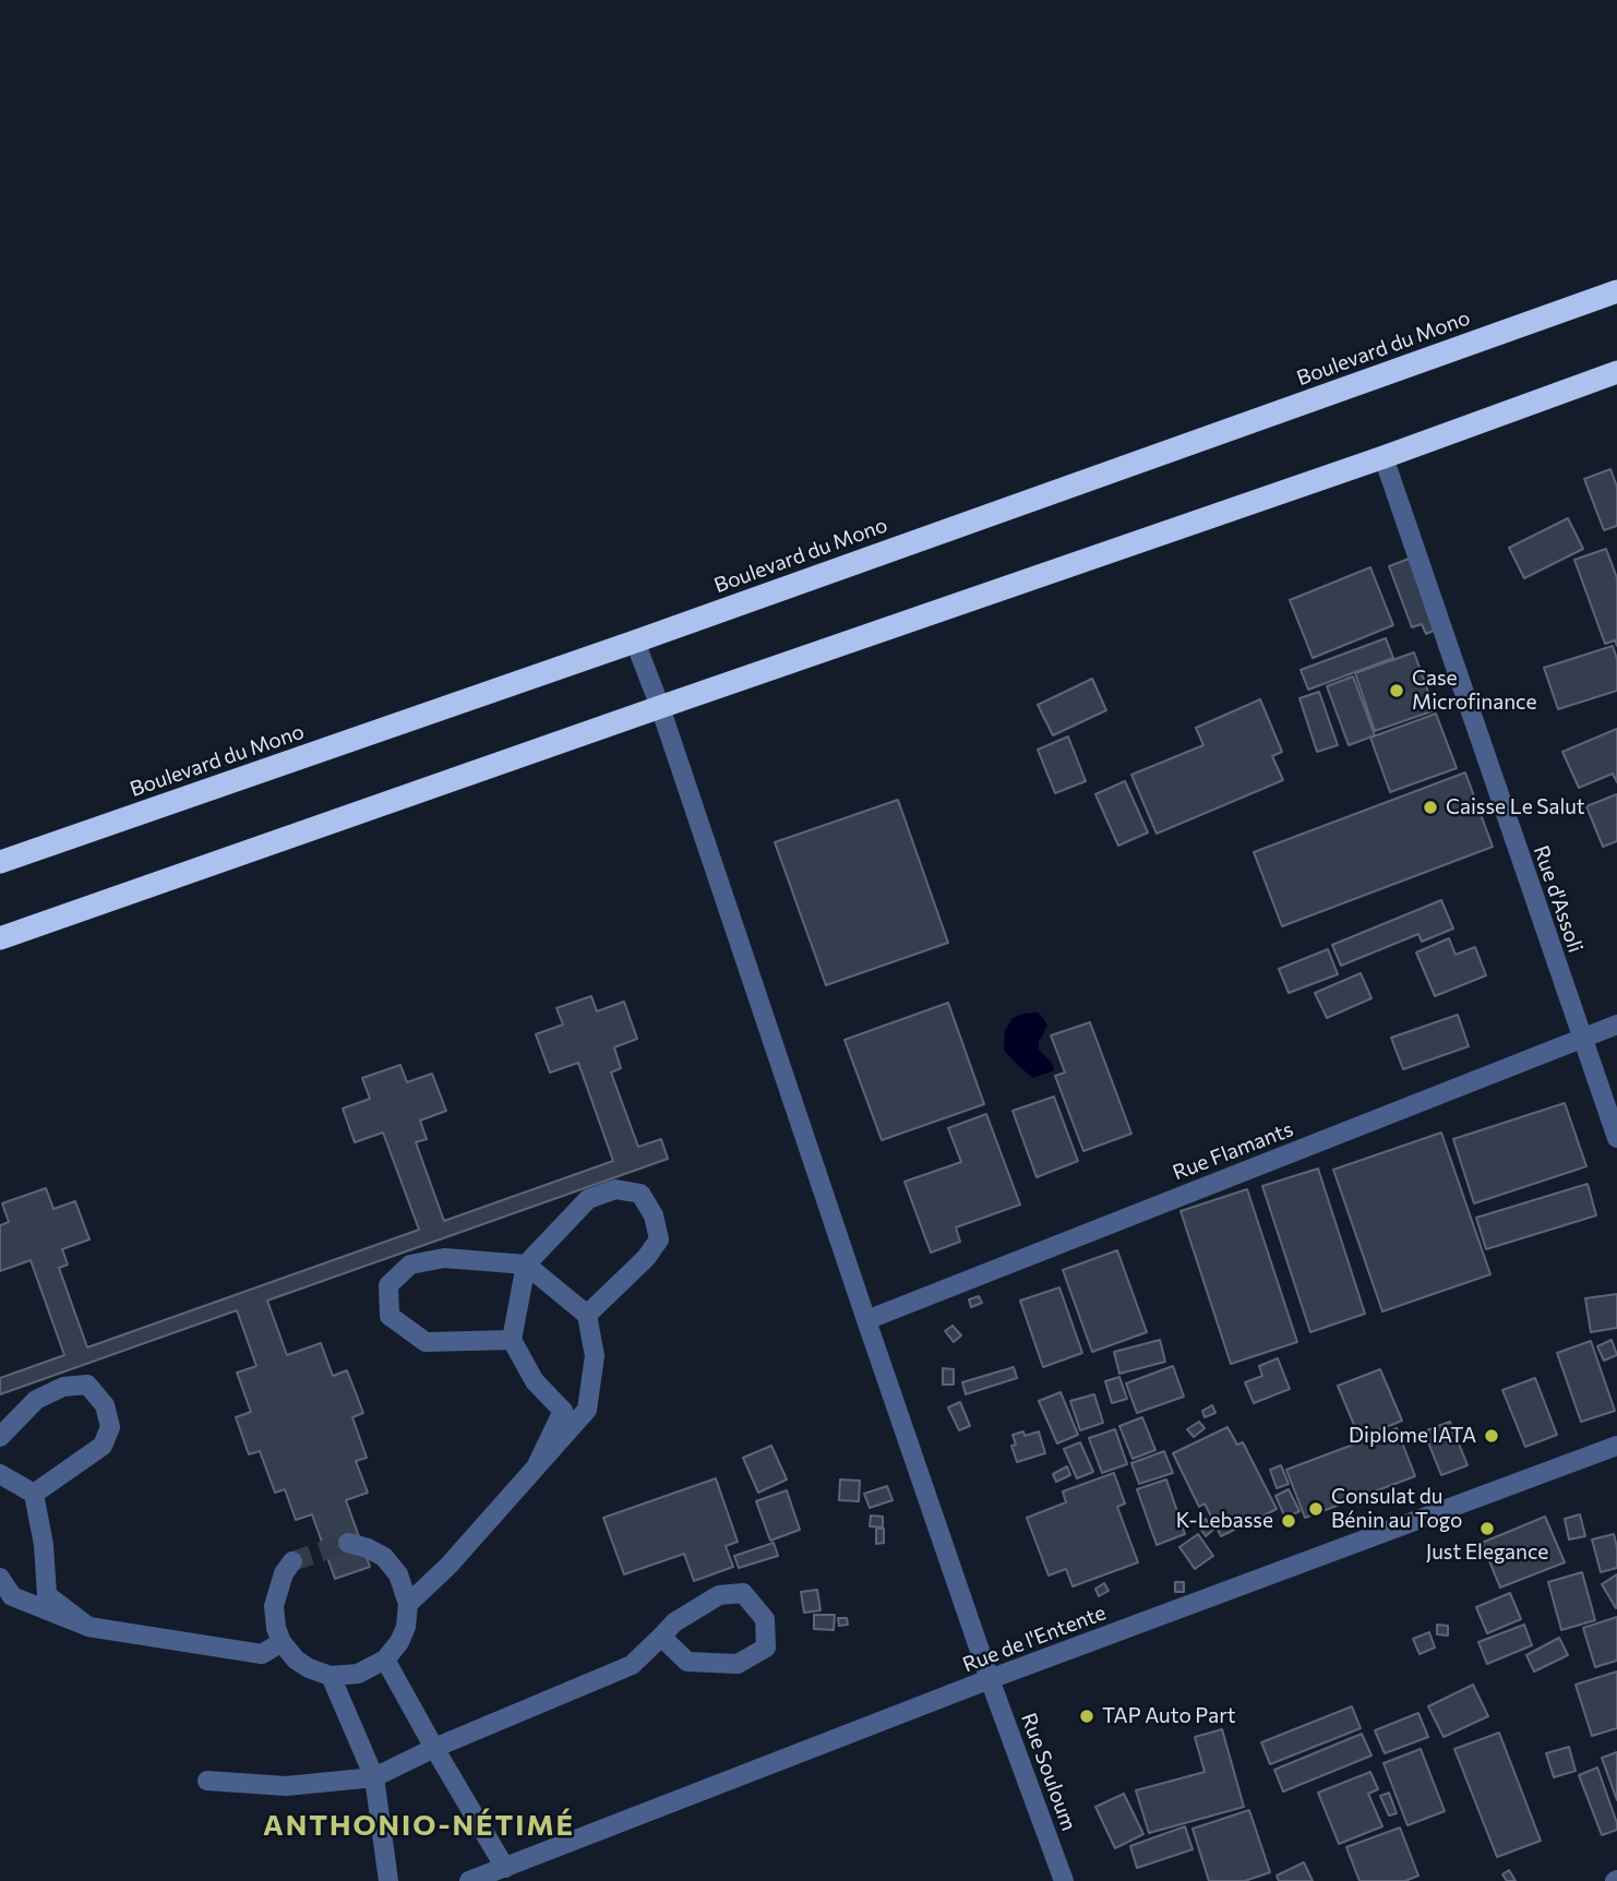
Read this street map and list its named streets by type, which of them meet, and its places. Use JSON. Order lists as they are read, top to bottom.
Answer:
{
  "streets": {
    "highway": ["Boulevard du Mono"],
    "street": [
      "Rue d'Assoli",
      "Rue Flamants",
      "Rue de l'Entente",
      "Rue Souloum"
    ]
  },
  "crossings": [
    ["Boulevard du Mono", "Rue Souloum"],
    ["Rue d'Assoli", "Rue Flamants"],
    ["Rue Flamants", "Rue Souloum"],
    ["Rue de l'Entente", "Rue Souloum"]
  ],
  "districts": ["ANTHONIO-NÉTIMÉ"],
  "places": [
    "Case Microfinance",
    "Caisse Le Salut",
    "Diplome IATA",
    "Consulat du Bénin au Togo",
    "K-Lebasse",
    "Just Elegance",
    "TAP Auto Part"
  ]
}
